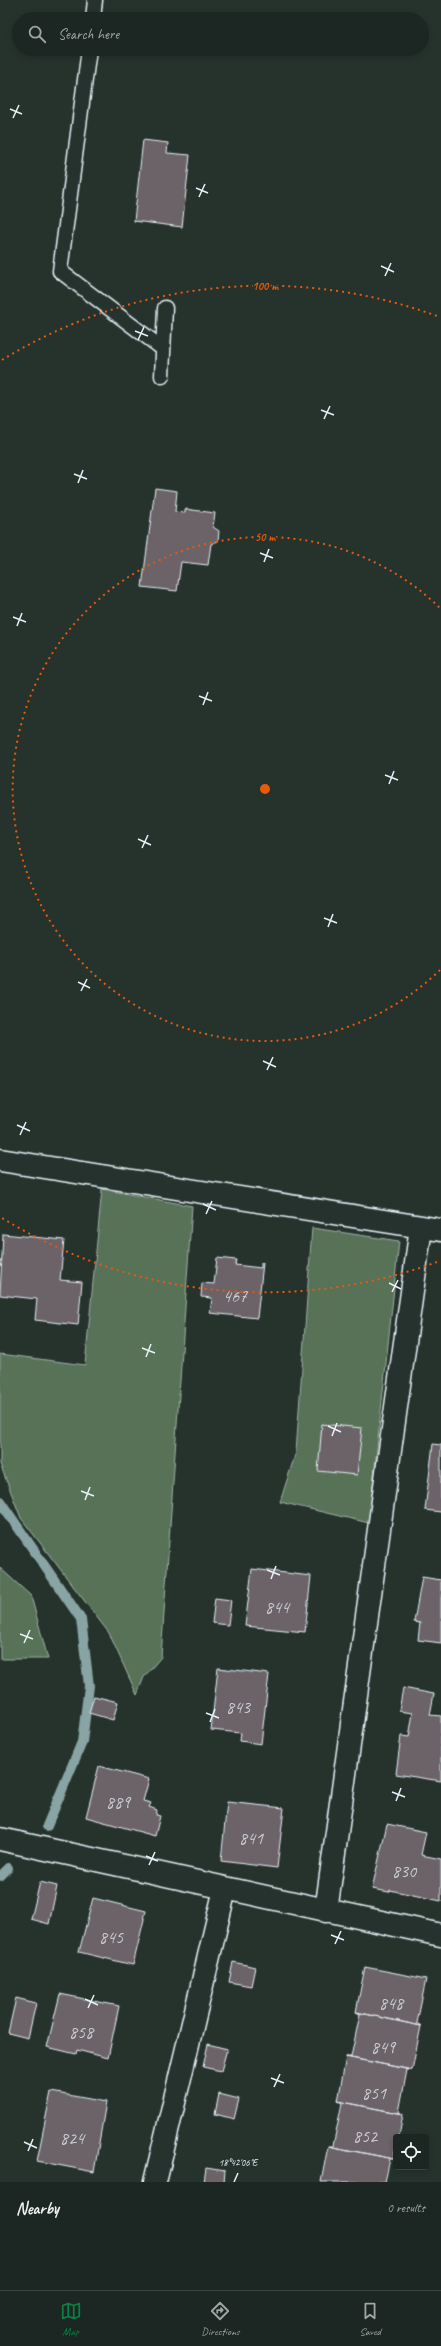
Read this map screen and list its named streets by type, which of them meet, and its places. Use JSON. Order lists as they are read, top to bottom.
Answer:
{
  "house_numbers": [
    "467",
    "844",
    "843",
    "889",
    "841",
    "830",
    "845",
    "848",
    "858",
    "849",
    "851",
    "852",
    "824"
  ],
  "page": {
    "search": "Search here",
    "heading": ["Nearby", "0 results"],
    "nav": ["Map", "Directions", "Saved"]
  },
  "coordinates": ["18°42'06\"E"],
  "rings": ["100 m", "50 m"]
}
